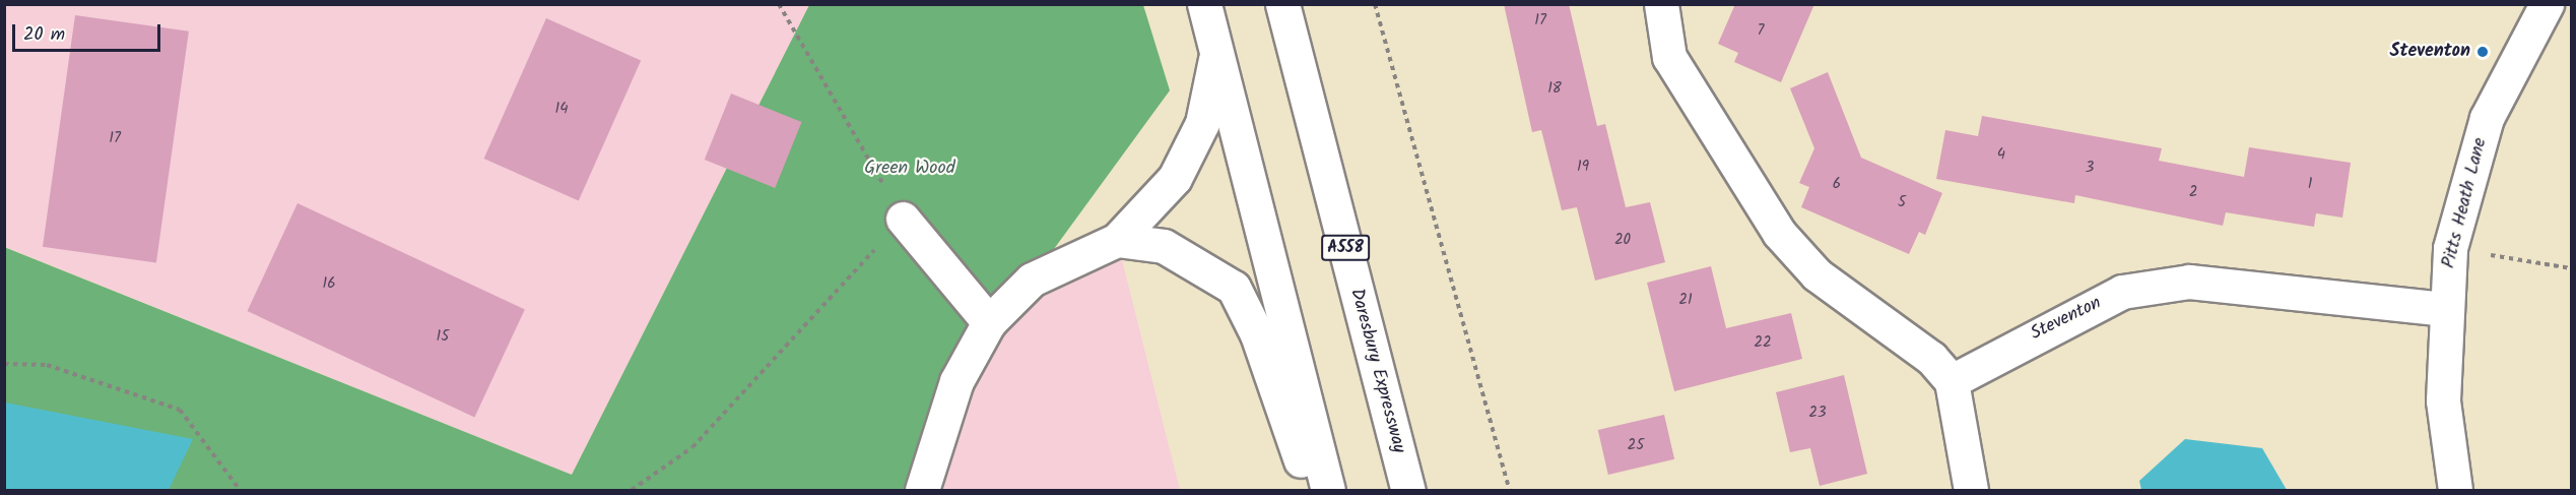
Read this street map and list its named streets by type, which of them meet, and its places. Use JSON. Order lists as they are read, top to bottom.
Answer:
{
  "streets": {
    "street": [
      "Pitts Heath Lane",
      "A558",
      "Steventon",
      "Daresbury Expressway"
    ]
  },
  "crossings": [
    ["Pitts Heath Lane", "Steventon"]
  ],
  "parks": ["Green Wood"],
  "places": ["Steventon"],
  "house_numbers": [
    "17",
    "7",
    "18",
    "14",
    "17",
    "4",
    "19",
    "3",
    "6",
    "1",
    "2",
    "5",
    "20",
    "16",
    "21",
    "15",
    "22",
    "23",
    "25"
  ],
  "scale_bar": "20 m"
}
